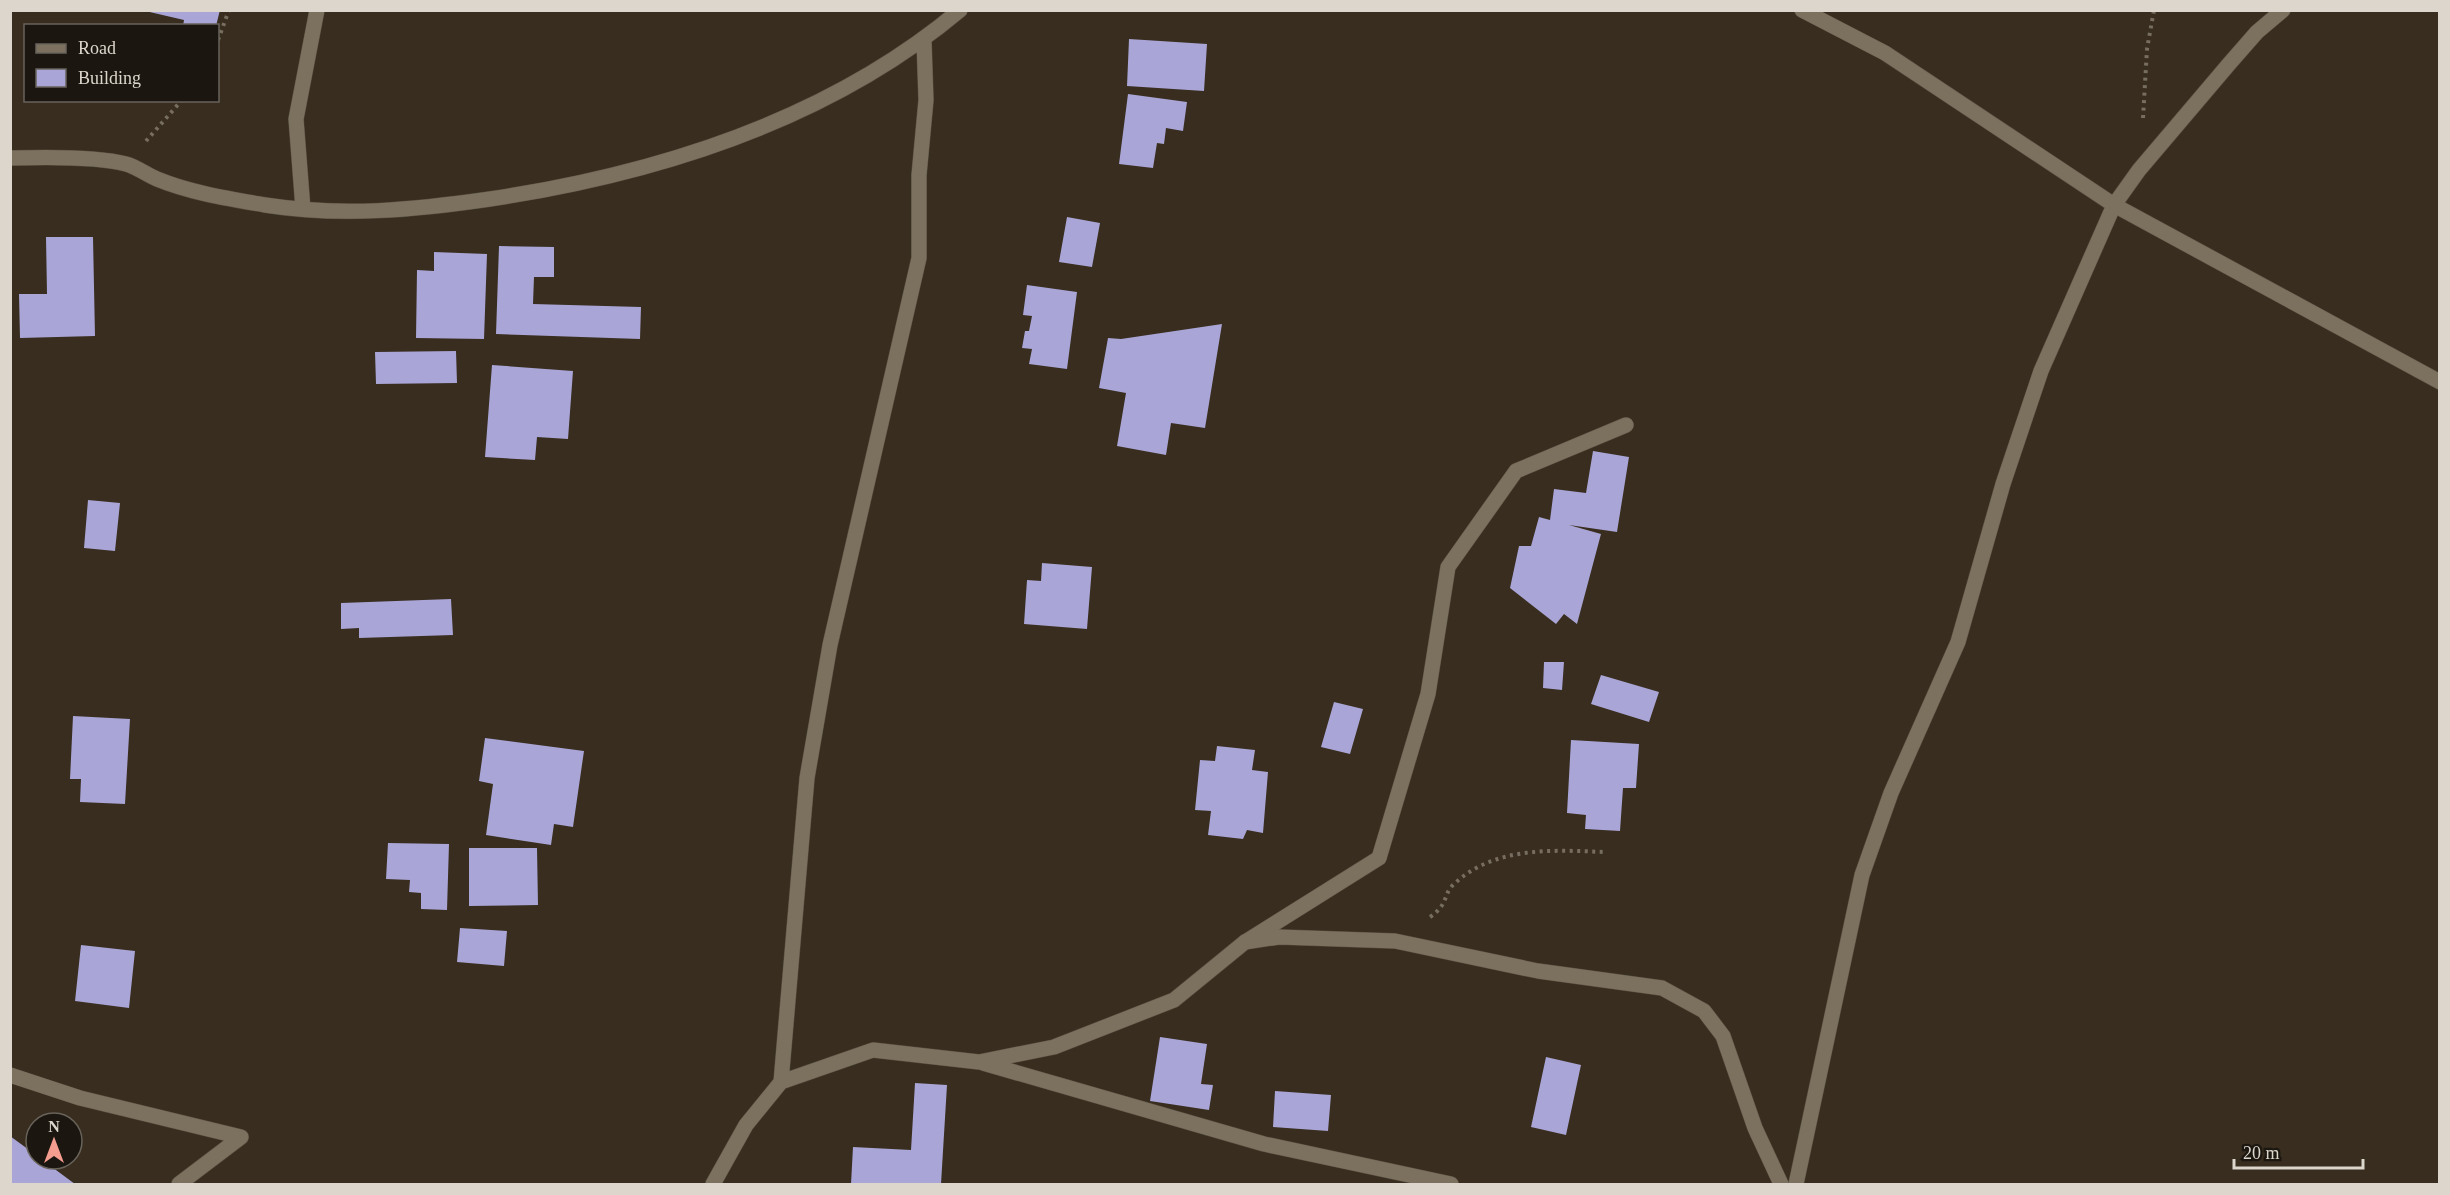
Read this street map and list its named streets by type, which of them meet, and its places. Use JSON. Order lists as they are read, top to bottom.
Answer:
{
  "legend": ["Road", "Building"],
  "scale_bar": "20 m",
  "north": "top"
}
